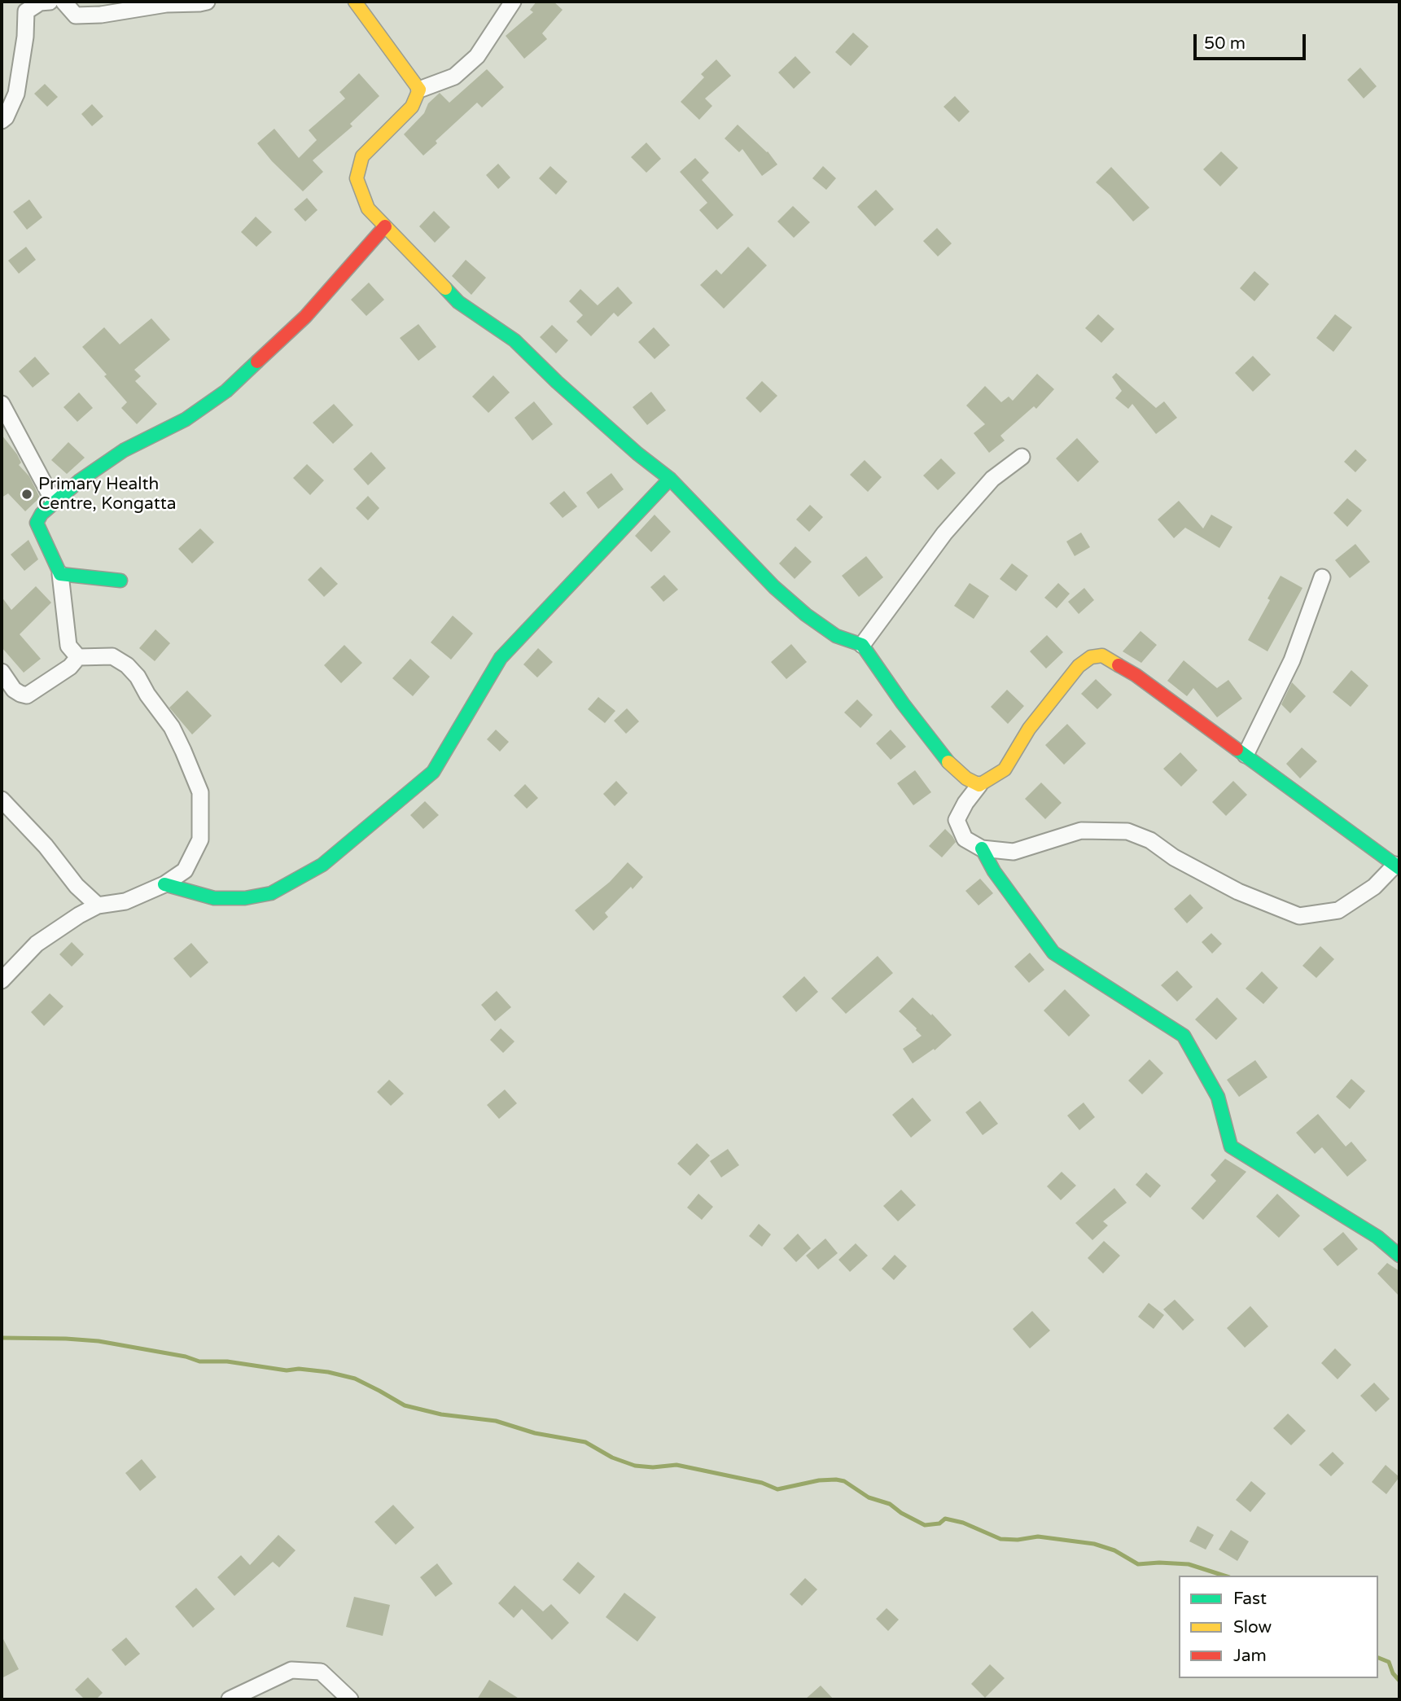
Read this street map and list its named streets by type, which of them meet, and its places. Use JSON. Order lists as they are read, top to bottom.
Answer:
{
  "places": ["Primary Health Centre, Kongatta"],
  "legend": ["Fast", "Slow", "Jam"],
  "scale_bar": "50 m"
}
